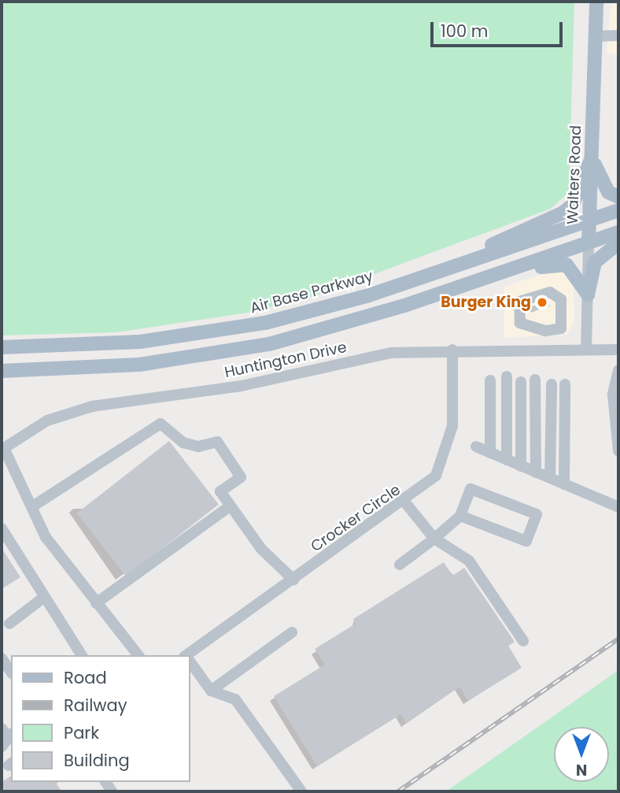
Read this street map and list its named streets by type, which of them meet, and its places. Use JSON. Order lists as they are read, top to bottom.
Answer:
{
  "streets": {
    "main road": ["Walters Road", "Air Base Parkway"],
    "street": ["Huntington Drive", "Crocker Circle"]
  },
  "crossings": [
    ["Walters Road", "Air Base Parkway"],
    ["Walters Road", "Huntington Drive"],
    ["Huntington Drive", "Crocker Circle"]
  ],
  "places": ["Burger King"],
  "legend": [
    "Road",
    "Railway",
    "Park",
    "Building"
  ],
  "scale_bar": "100 m",
  "north": "bottom"
}
